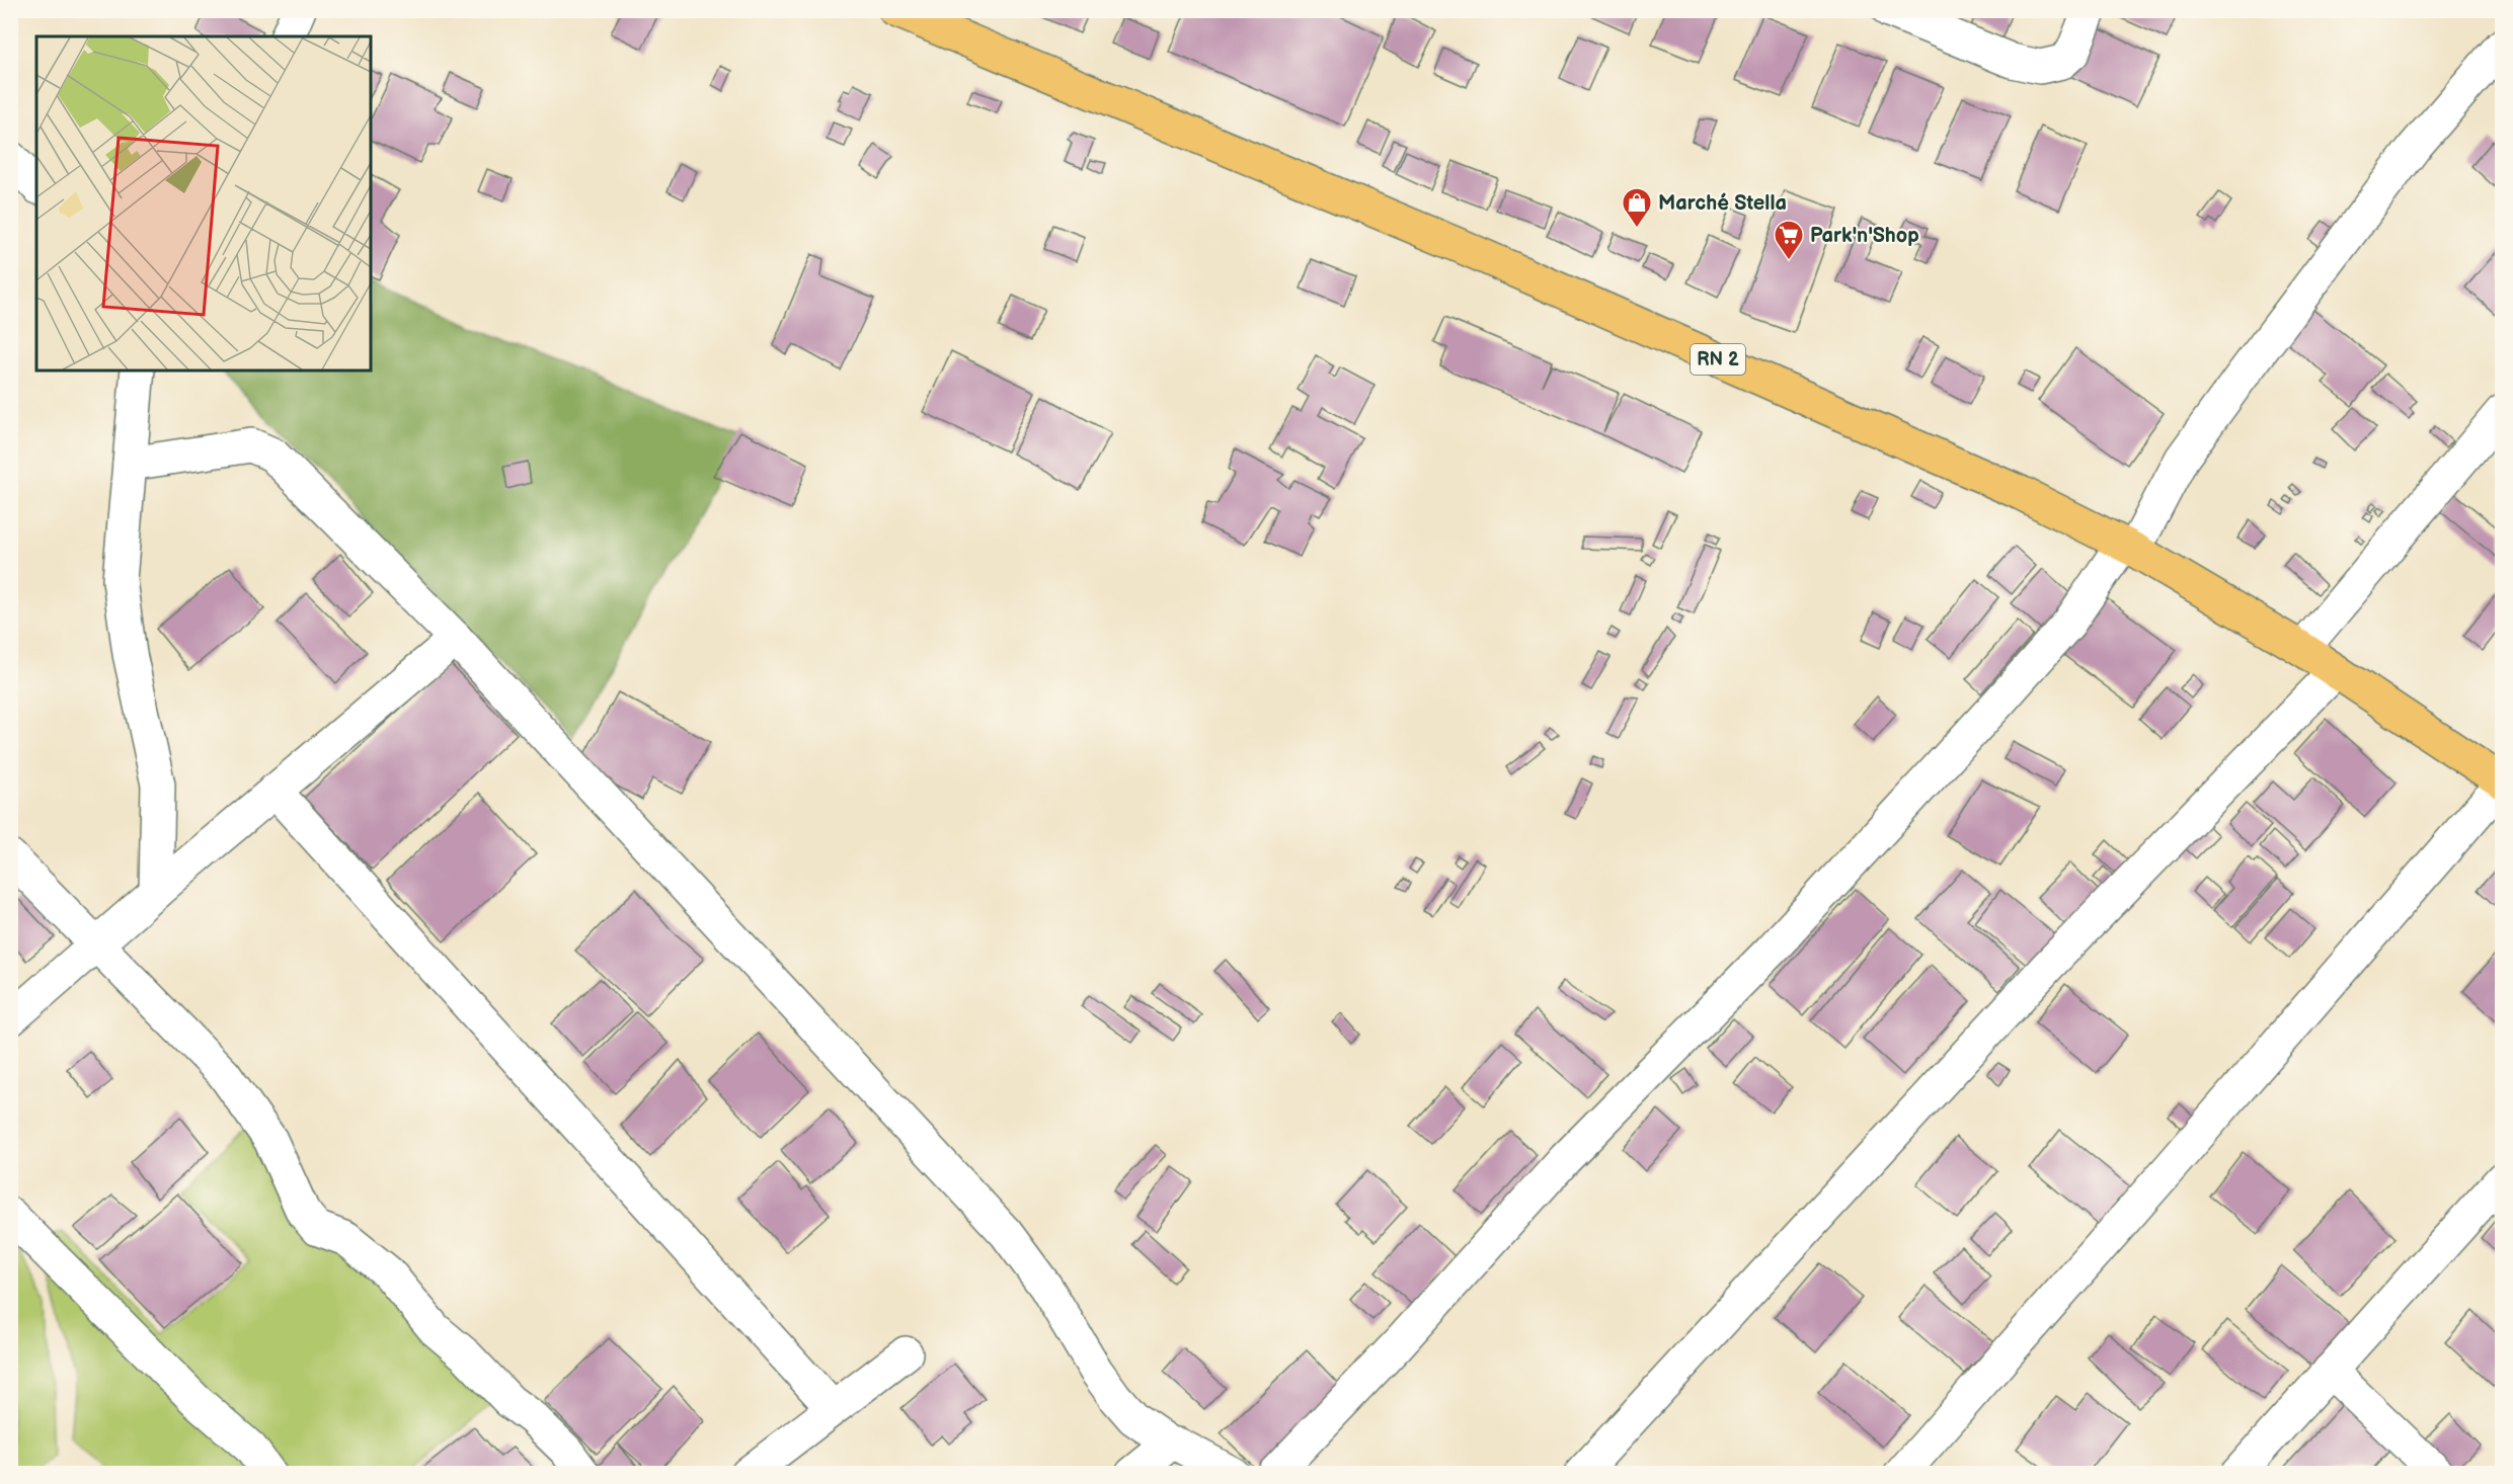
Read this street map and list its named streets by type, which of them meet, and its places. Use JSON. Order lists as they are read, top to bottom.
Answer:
{
  "streets": {
    "highway": ["RN 2"]
  },
  "places": {
    "shop": ["Marché Stella"],
    "supermarket": ["Park'n'Shop"]
  }
}
